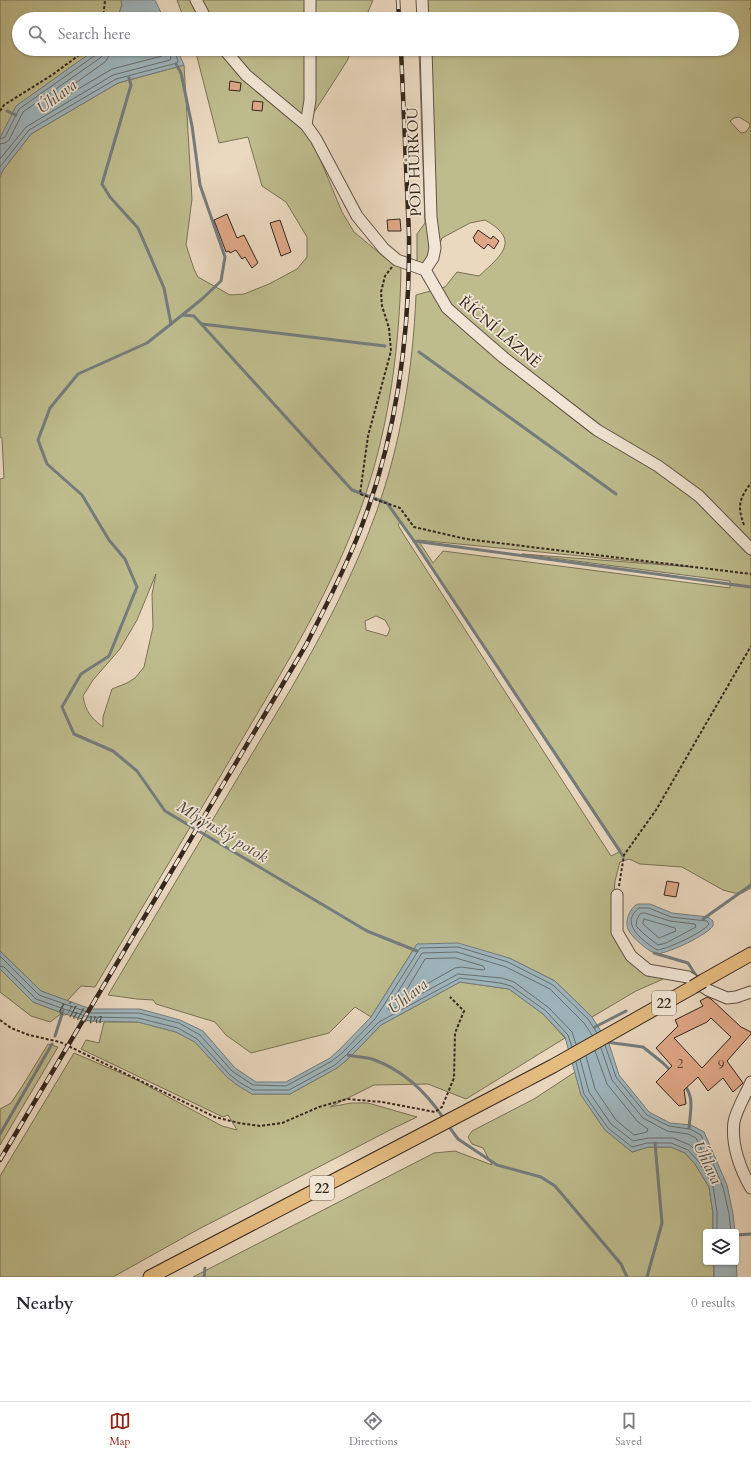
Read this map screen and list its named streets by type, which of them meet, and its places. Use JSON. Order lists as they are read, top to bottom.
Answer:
{
  "streets": {
    "main road": ["22"],
    "street": ["POD HŮRKOU", "ŘÍČNÍ LÁZNĚ"]
  },
  "crossings": [
    ["POD HŮRKOU", "ŘÍČNÍ LÁZNĚ"]
  ],
  "water": ["Úhlava", "Mlyýnský potok"],
  "house_numbers": ["2", "9"],
  "page": {
    "search": "Search here",
    "heading": ["Nearby", "0 results"],
    "nav": ["Map", "Directions", "Saved"]
  }
}
